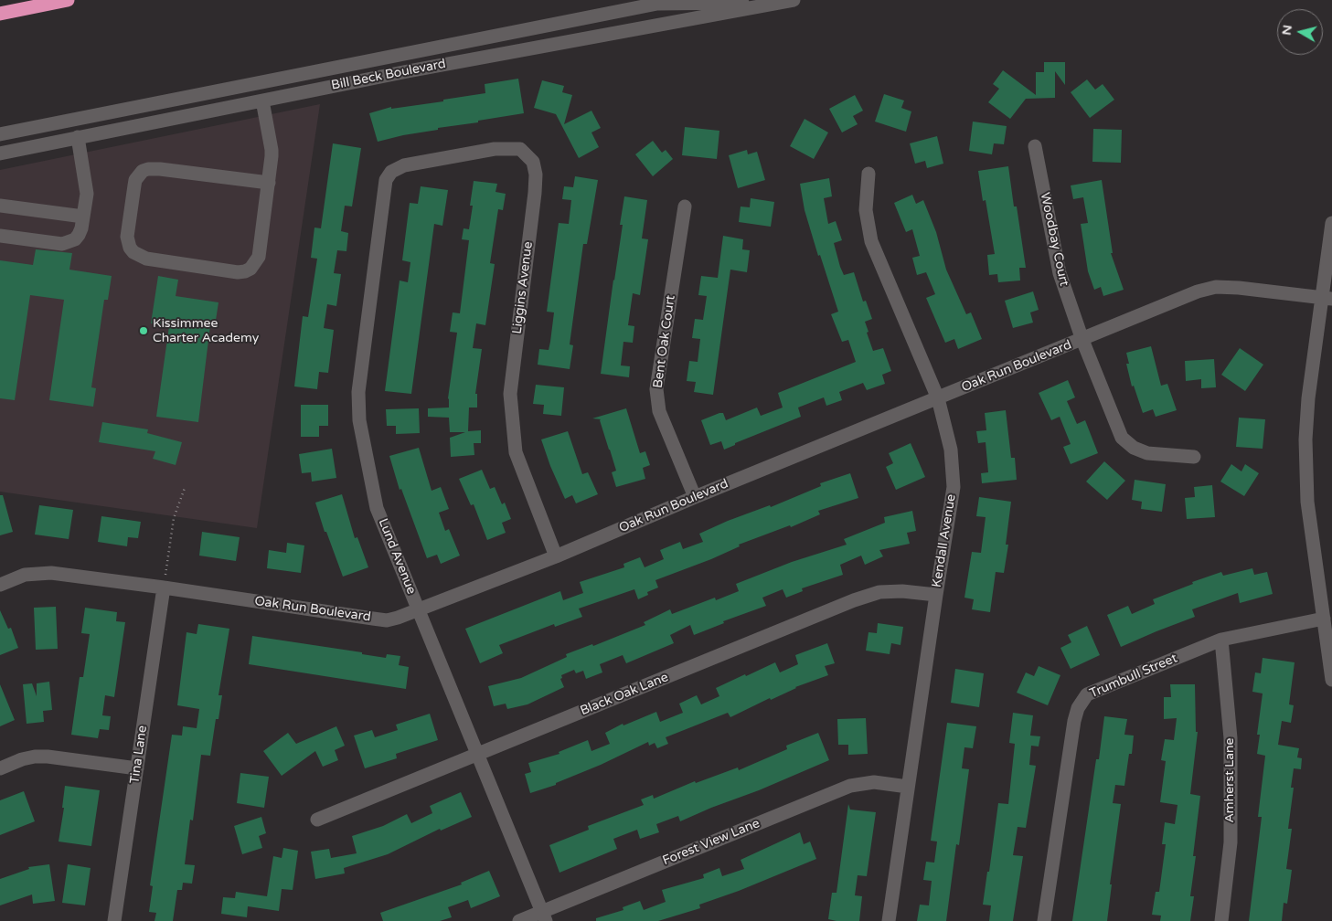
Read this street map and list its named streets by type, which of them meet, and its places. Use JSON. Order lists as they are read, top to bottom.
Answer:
{
  "streets": {
    "street": [
      "Bill Beck Boulevard",
      "Woodbay Court",
      "Liggins Avenue",
      "Bent Oak Court",
      "Oak Run Boulevard",
      "Kendall Avenue",
      "Lund Avenue",
      "Trumbull Street",
      "Black Oak Lane",
      "Tina Lane",
      "Amherst Lane",
      "Forest View Lane"
    ]
  },
  "crossings": [
    ["Woodbay Court", "Oak Run Boulevard"],
    ["Liggins Avenue", "Oak Run Boulevard"],
    ["Liggins Avenue", "Lund Avenue"],
    ["Bent Oak Court", "Oak Run Boulevard"],
    ["Oak Run Boulevard", "Kendall Avenue"],
    ["Oak Run Boulevard", "Lund Avenue"],
    ["Oak Run Boulevard", "Tina Lane"],
    ["Kendall Avenue", "Black Oak Lane"],
    ["Kendall Avenue", "Forest View Lane"],
    ["Lund Avenue", "Black Oak Lane"],
    ["Lund Avenue", "Forest View Lane"],
    ["Trumbull Street", "Amherst Lane"]
  ],
  "places": ["Kissimmee Charter Academy"],
  "north": "left"
}
